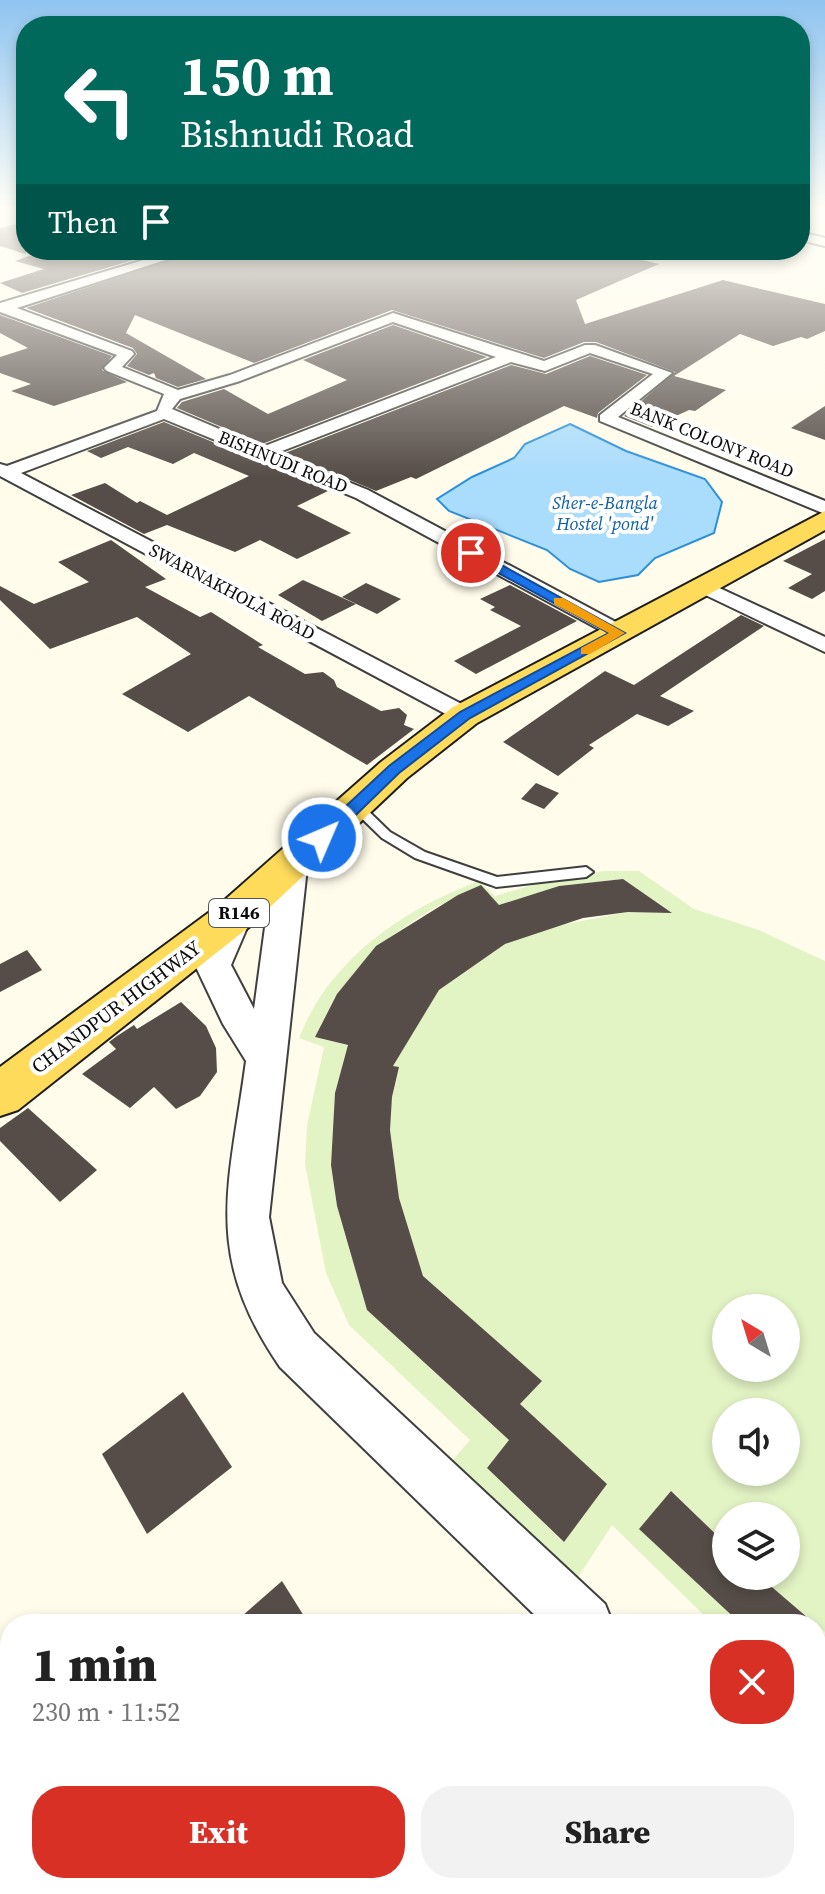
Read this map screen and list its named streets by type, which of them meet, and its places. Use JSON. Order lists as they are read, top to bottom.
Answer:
{
  "streets": {
    "main road": ["R146", "CHANDPUR HIGHWAY"],
    "street": ["BANK COLONY ROAD", "BISHNUDI ROAD", "SWARNAKHOLA ROAD"]
  },
  "crossings": [
    ["BANK COLONY ROAD", "BISHNUDI ROAD"],
    ["BISHNUDI ROAD", "CHANDPUR HIGHWAY"],
    ["SWARNAKHOLA ROAD", "CHANDPUR HIGHWAY"]
  ],
  "water": ["Sher-e-Bangla Hostel 'pond'"],
  "north": "top left",
  "page": {
    "turn": ["150 m", "Bishnudi Road"],
    "then": "Then",
    "heading": ["1 min", "230 m · 11:52"],
    "buttons": ["Exit", "Share"]
  }
}
